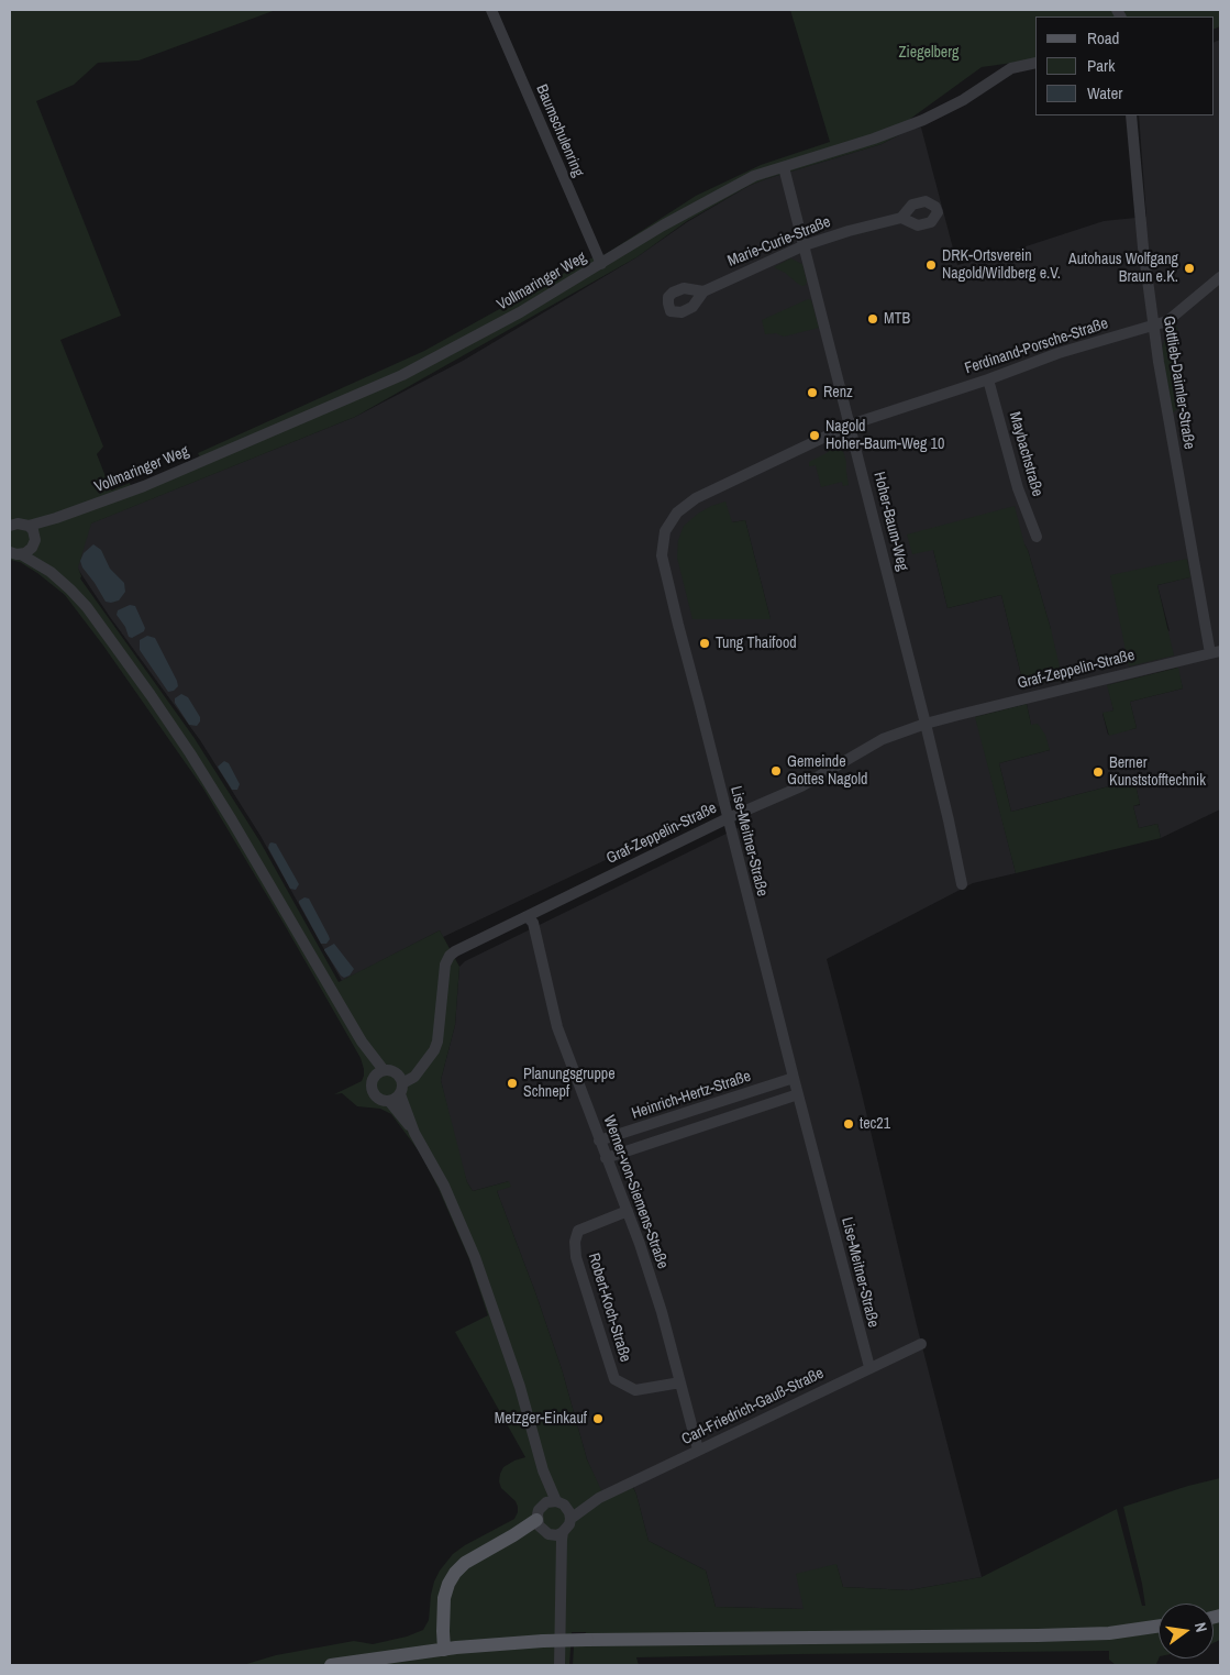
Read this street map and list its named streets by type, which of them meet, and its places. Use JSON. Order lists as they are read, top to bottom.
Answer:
{
  "streets": {
    "street": [
      "Baumschulenring",
      "Marie-Curie-Straße",
      "Vollmaringer Weg",
      "Ferdinand-Porsche-Straße",
      "Gottlieb-Daimler-Straße",
      "Maybachstraße",
      "Hoher-Baum-Weg",
      "Graf-Zeppelin-Straße",
      "Lise-Meitner-Straße",
      "Heinrich-Hertz-Straße",
      "Werner-von-Siemens-Straße",
      "Robert-Koch-Straße",
      "Carl-Friedrich-Gauß-Straße"
    ]
  },
  "crossings": [
    ["Baumschulenring", "Vollmaringer Weg"],
    ["Marie-Curie-Straße", "Hoher-Baum-Weg"],
    ["Vollmaringer Weg", "Hoher-Baum-Weg"],
    ["Ferdinand-Porsche-Straße", "Gottlieb-Daimler-Straße"],
    ["Ferdinand-Porsche-Straße", "Maybachstraße"],
    ["Ferdinand-Porsche-Straße", "Hoher-Baum-Weg"],
    ["Ferdinand-Porsche-Straße", "Lise-Meitner-Straße"],
    ["Gottlieb-Daimler-Straße", "Graf-Zeppelin-Straße"],
    ["Hoher-Baum-Weg", "Graf-Zeppelin-Straße"],
    ["Hoher-Baum-Weg", "Lise-Meitner-Straße"],
    ["Graf-Zeppelin-Straße", "Lise-Meitner-Straße"],
    ["Graf-Zeppelin-Straße", "Werner-von-Siemens-Straße"],
    ["Lise-Meitner-Straße", "Heinrich-Hertz-Straße"],
    ["Lise-Meitner-Straße", "Carl-Friedrich-Gauß-Straße"],
    ["Heinrich-Hertz-Straße", "Werner-von-Siemens-Straße"],
    ["Werner-von-Siemens-Straße", "Robert-Koch-Straße"],
    ["Werner-von-Siemens-Straße", "Carl-Friedrich-Gauß-Straße"]
  ],
  "parks": ["Ziegelberg"],
  "places": [
    "DRK-Ortsverein Nagold/Wildberg e.V.",
    "Autohaus Wolfgang Braun e.K.",
    "MTB",
    "Renz",
    "Nagold Hoher-Baum-Weg 10",
    "Tung Thaifood",
    "Gemeinde Gottes Nagold",
    "Berner Kunststofftechnik",
    "Planungsgruppe Schnepf",
    "tec21",
    "Metzger-Einkauf"
  ],
  "legend": ["Road", "Park", "Water"],
  "north": "right"
}
